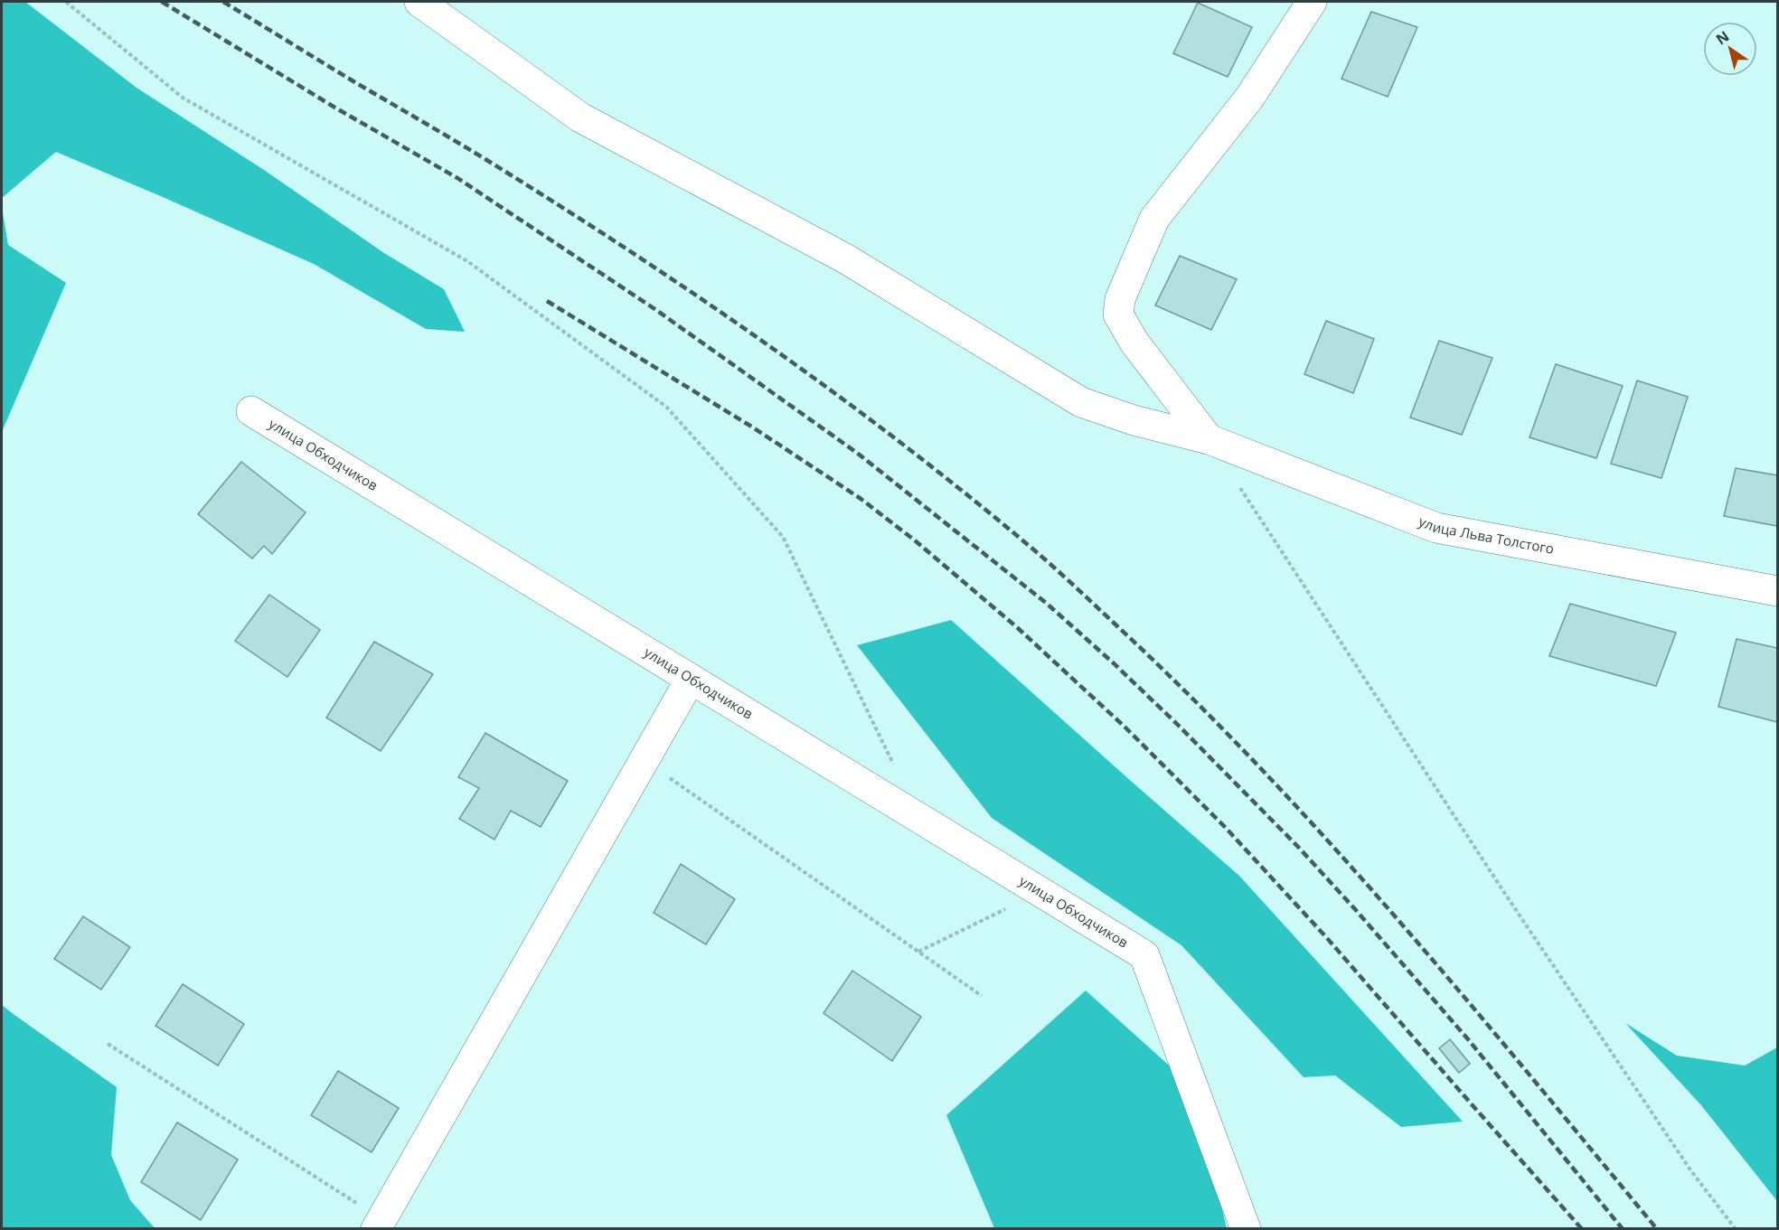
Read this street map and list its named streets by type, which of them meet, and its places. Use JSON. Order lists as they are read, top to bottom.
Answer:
{
  "streets": {
    "street": ["улица Обходчиков", "улица Льва Толстого"]
  },
  "north": "top left"
}
